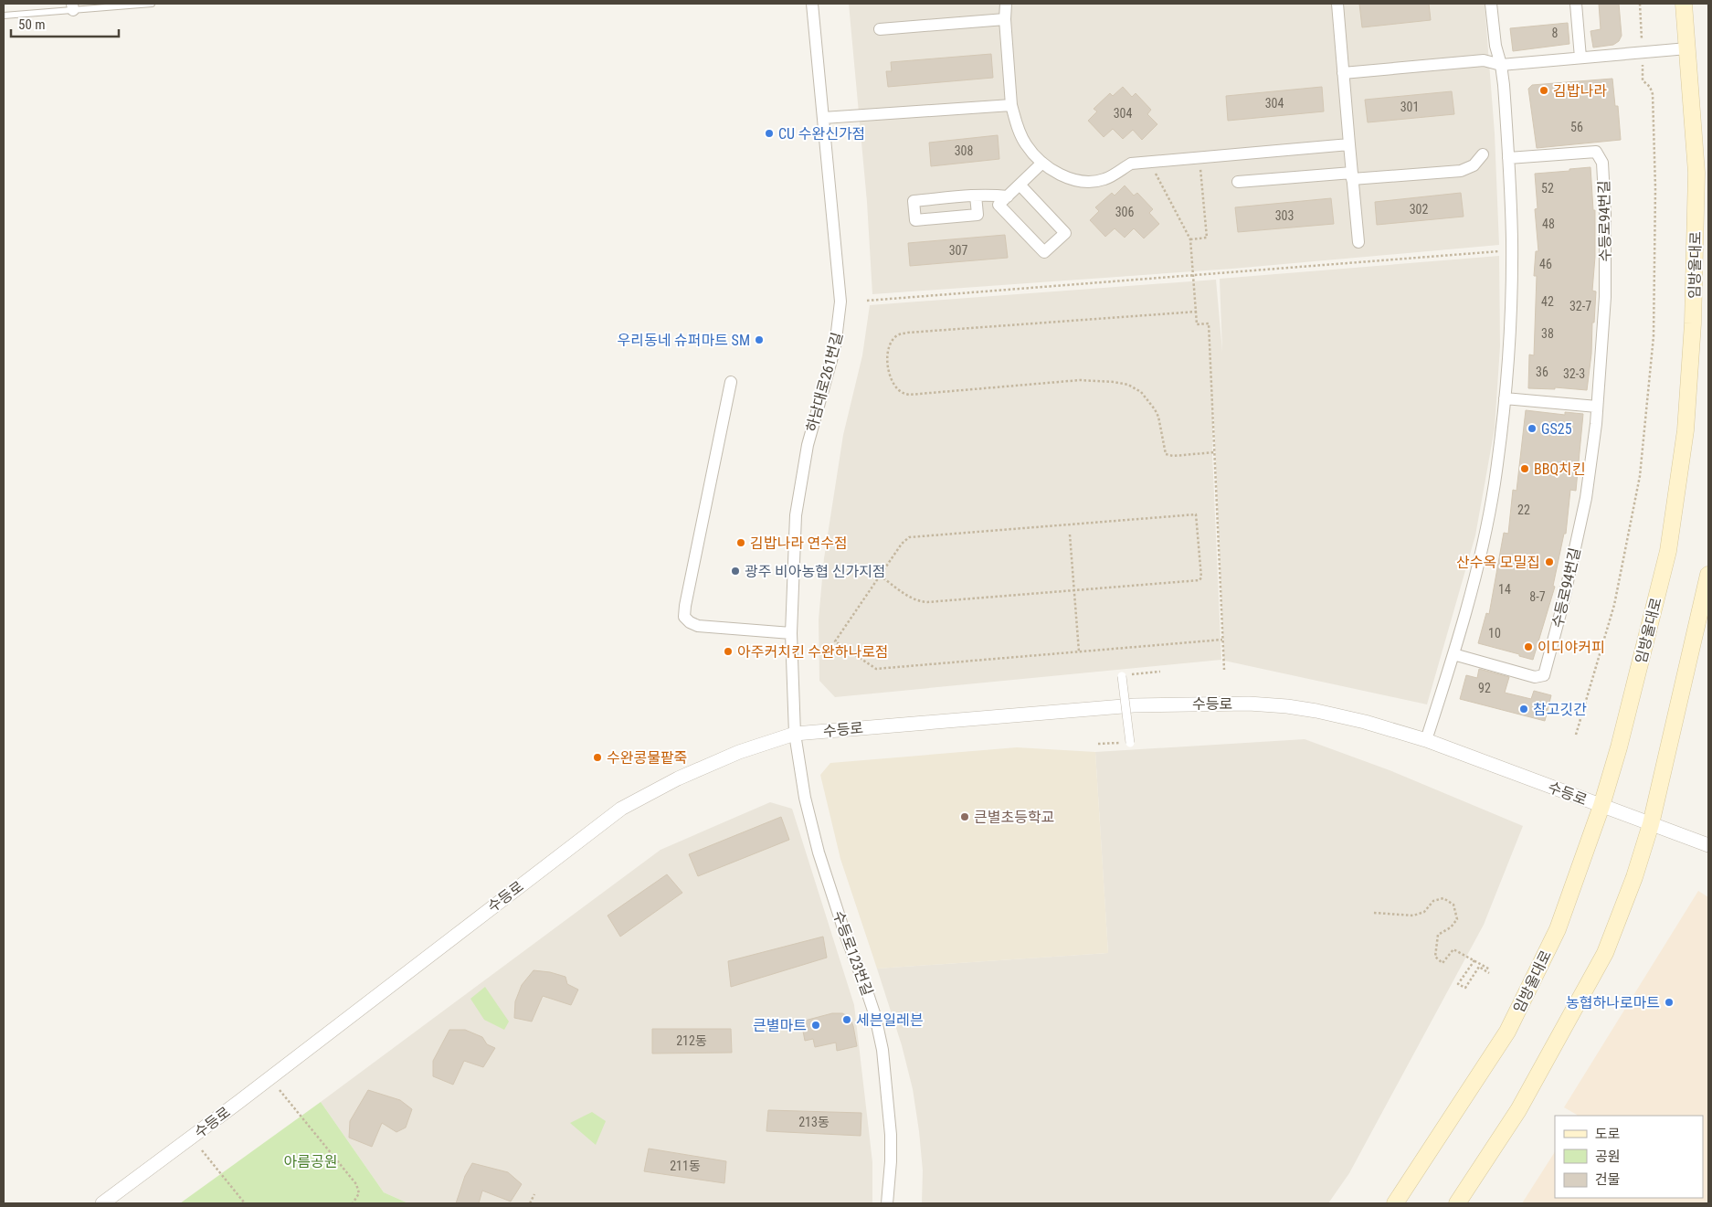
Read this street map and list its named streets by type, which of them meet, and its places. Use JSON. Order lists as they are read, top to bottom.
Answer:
{
  "streets": {
    "main road": ["임방울대로"],
    "street": [
      "수등로94번길",
      "하남대로261번길",
      "수등로",
      "수등로123번길"
    ]
  },
  "crossings": [
    ["임방울대로", "수등로"],
    ["하남대로261번길", "수등로"],
    ["하남대로261번길", "수등로123번길"],
    ["수등로", "수등로123번길"]
  ],
  "parks": ["아름공원"],
  "places": [
    "김밥나라",
    "CU 수완신가점",
    "우리동네 슈퍼마트 SM",
    "GS25",
    "BBQ치킨",
    "김밥나라 연수점",
    "산수옥 모밀집",
    "광주 비아농협 신가지점",
    "이디야커피",
    "아주커치킨 수완하나로점",
    "참고깃간",
    "수완콩물팥죽",
    "큰별초등학교",
    "농협하나로마트",
    "세븐일레븐",
    "큰별마트"
  ],
  "house_numbers": [
    "8",
    "304",
    "301",
    "304",
    "56",
    "308",
    "52",
    "302",
    "306",
    "303",
    "48",
    "307",
    "46",
    "42",
    "32-7",
    "38",
    "36",
    "32-3",
    "22",
    "14",
    "8-7",
    "10",
    "92",
    "212동",
    "213동",
    "211동"
  ],
  "legend": ["도로", "공원", "건물"],
  "scale_bar": "50 m"
}
